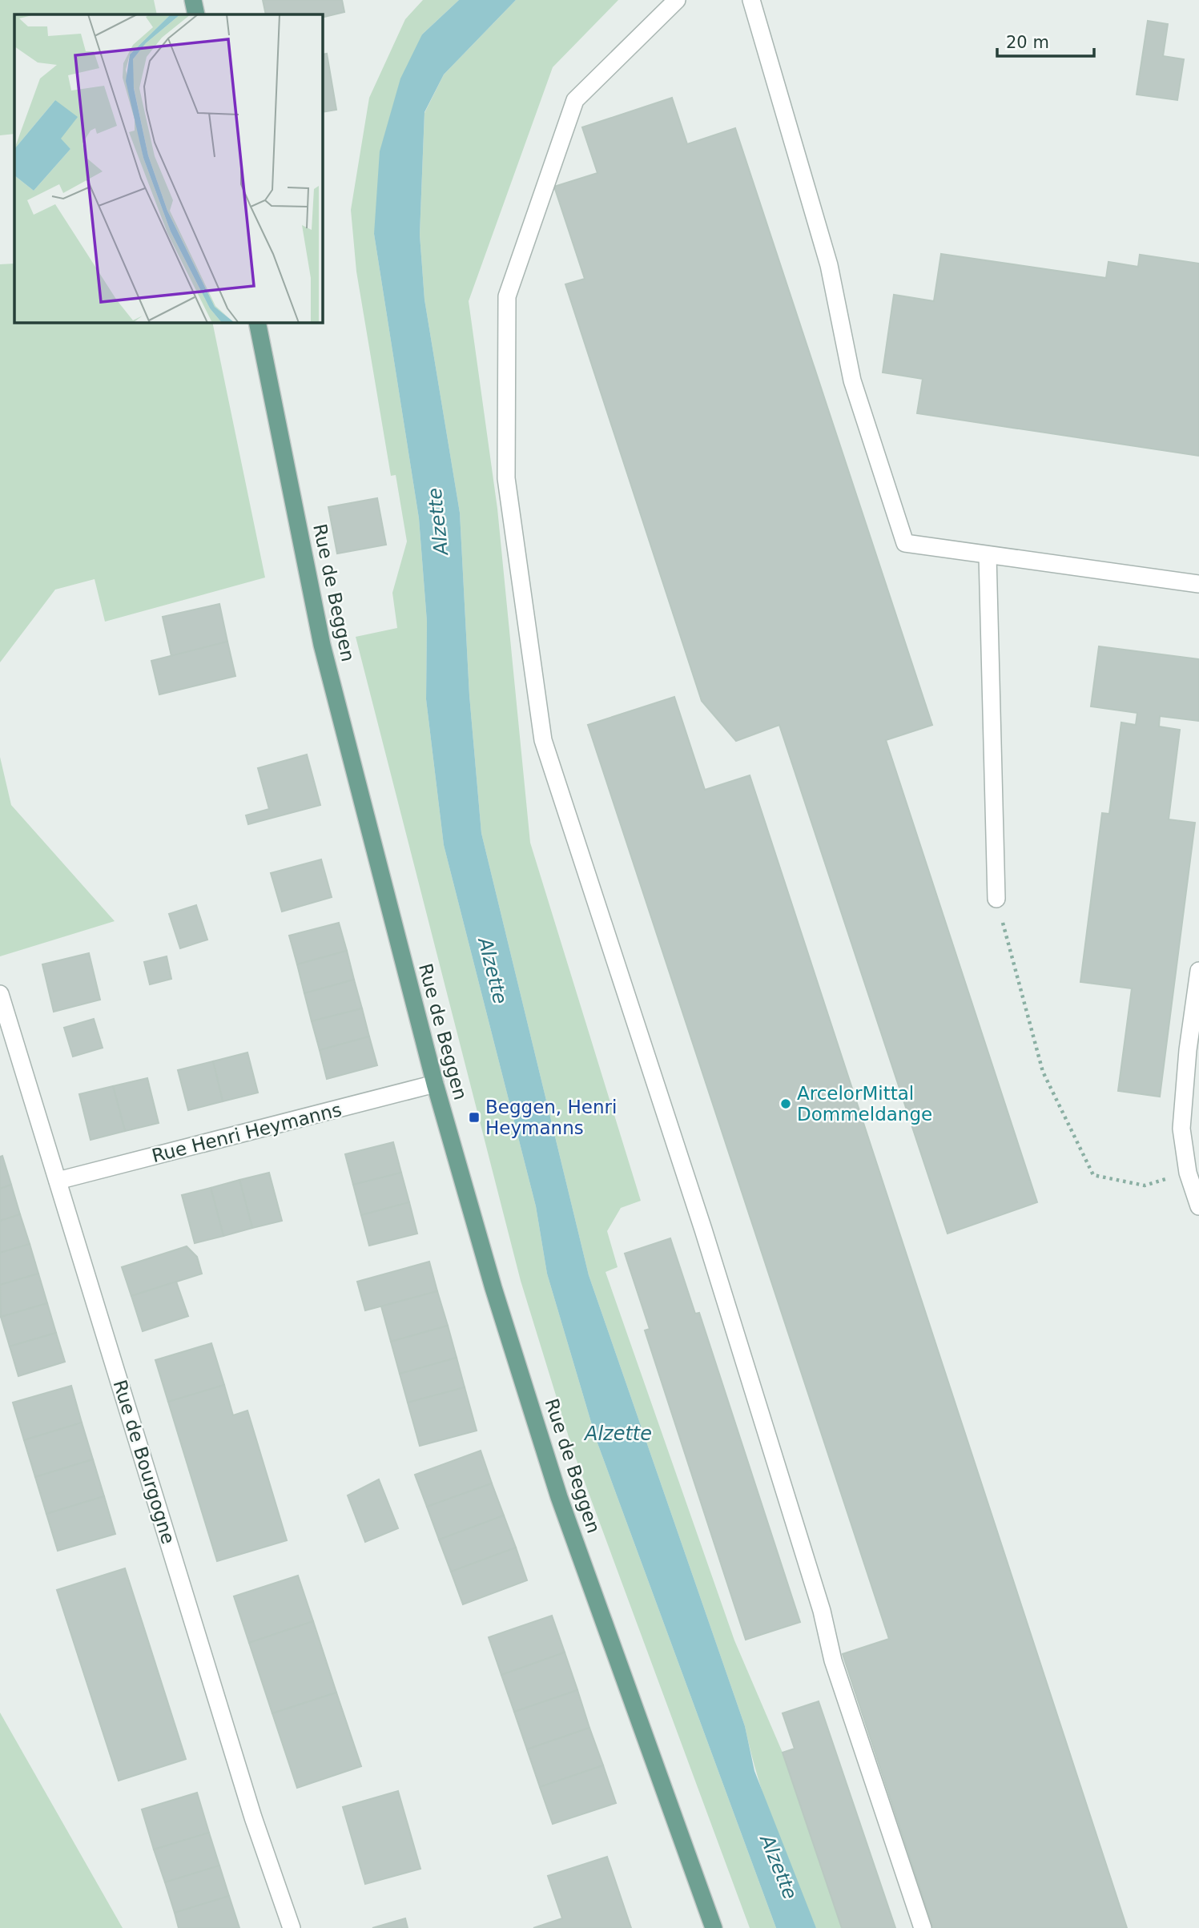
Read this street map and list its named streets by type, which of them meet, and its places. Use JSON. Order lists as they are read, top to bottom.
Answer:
{
  "streets": {
    "main road": ["Rue de Beggen"],
    "street": ["Rue Henri Heymanns", "Rue de Bourgogne"]
  },
  "crossings": [
    ["Rue de Beggen", "Rue Henri Heymanns"],
    ["Rue Henri Heymanns", "Rue de Bourgogne"]
  ],
  "water": ["Alzette"],
  "places": {
    "other": ["ArcelorMittal Dommeldange"],
    "transit": ["Beggen, Henri Heymanns"]
  },
  "scale_bar": "20 m"
}
